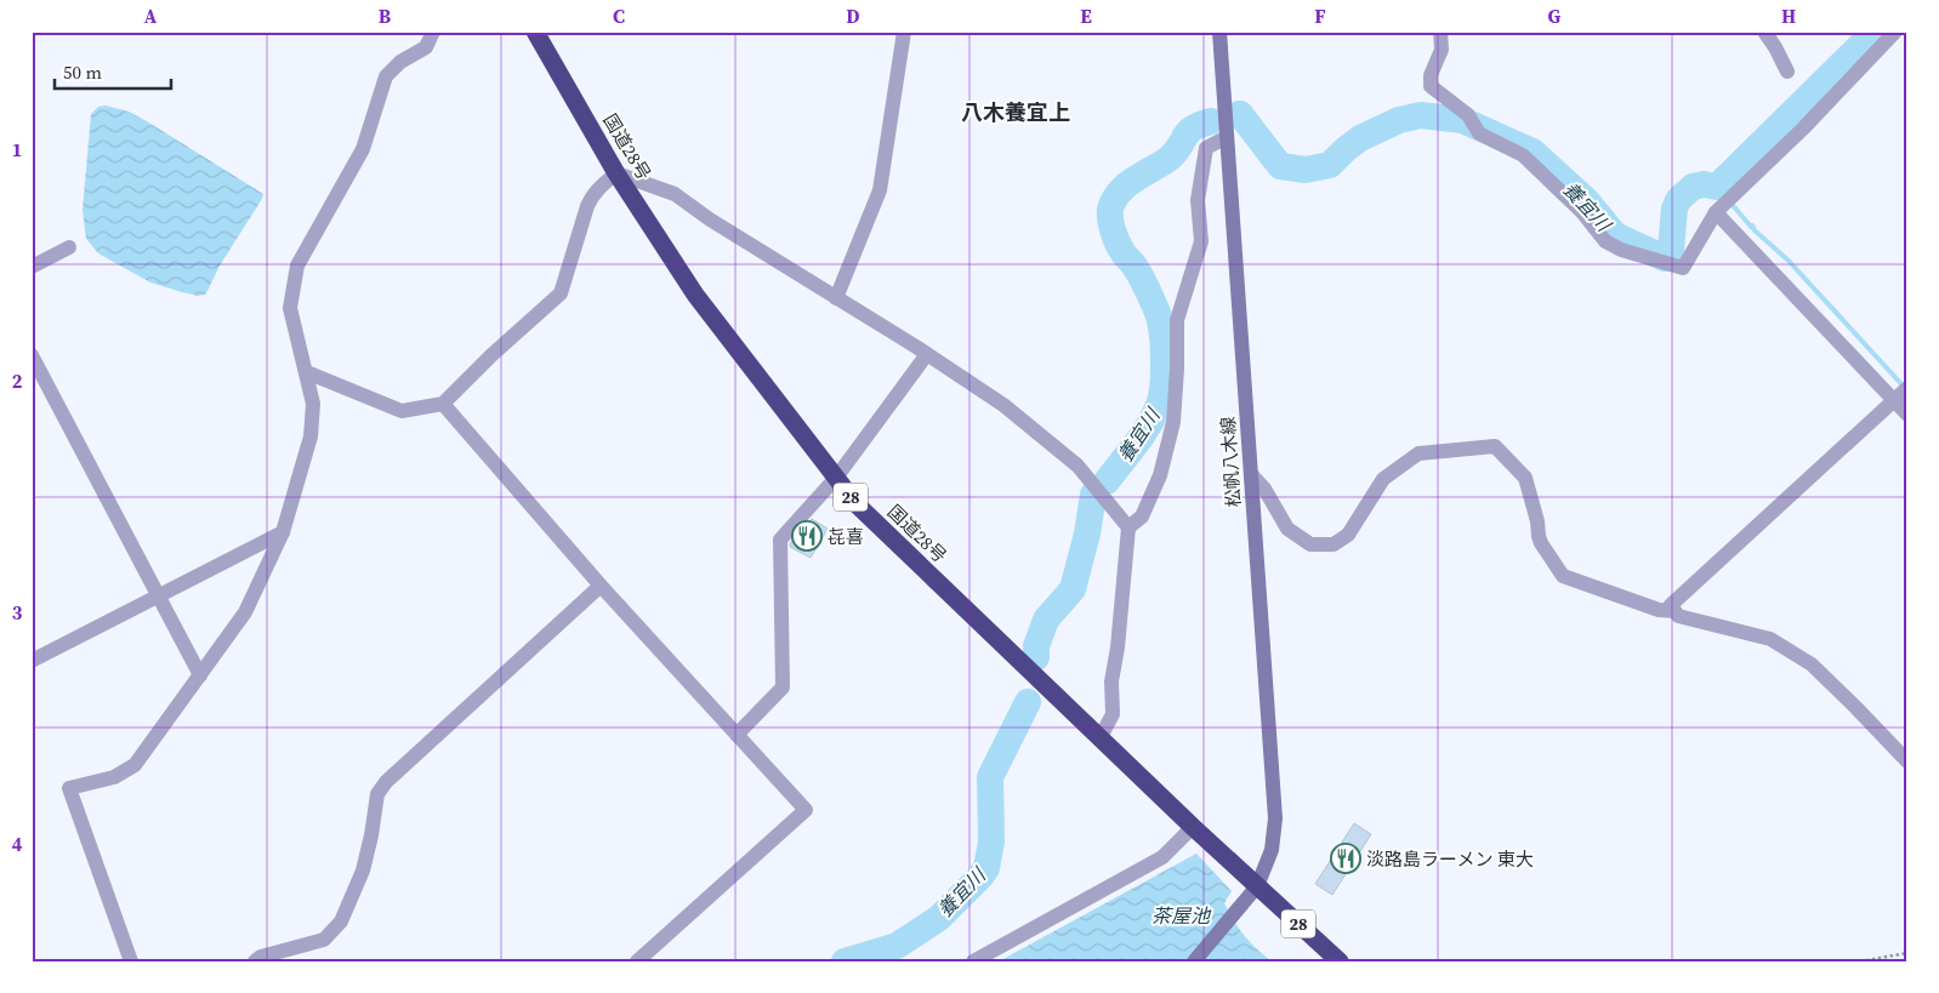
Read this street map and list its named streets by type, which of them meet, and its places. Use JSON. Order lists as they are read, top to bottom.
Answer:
{
  "streets": {
    "highway": ["国道28号", "28"],
    "main road": ["松帆八木線"]
  },
  "crossings": [
    ["国道28号", "松帆八木線"]
  ],
  "districts": ["八木養宜上"],
  "water": ["養宜川", "茶屋池"],
  "places": {
    "restaurant": ["㐂喜", "淡路島ラーメン 東大"]
  },
  "scale_bar": "50 m",
  "grid": {
    "columns": [
      "A",
      "B",
      "C",
      "D",
      "E",
      "F",
      "G",
      "H"
    ],
    "rows": [
      "1",
      "2",
      "3",
      "4"
    ]
  }
}
